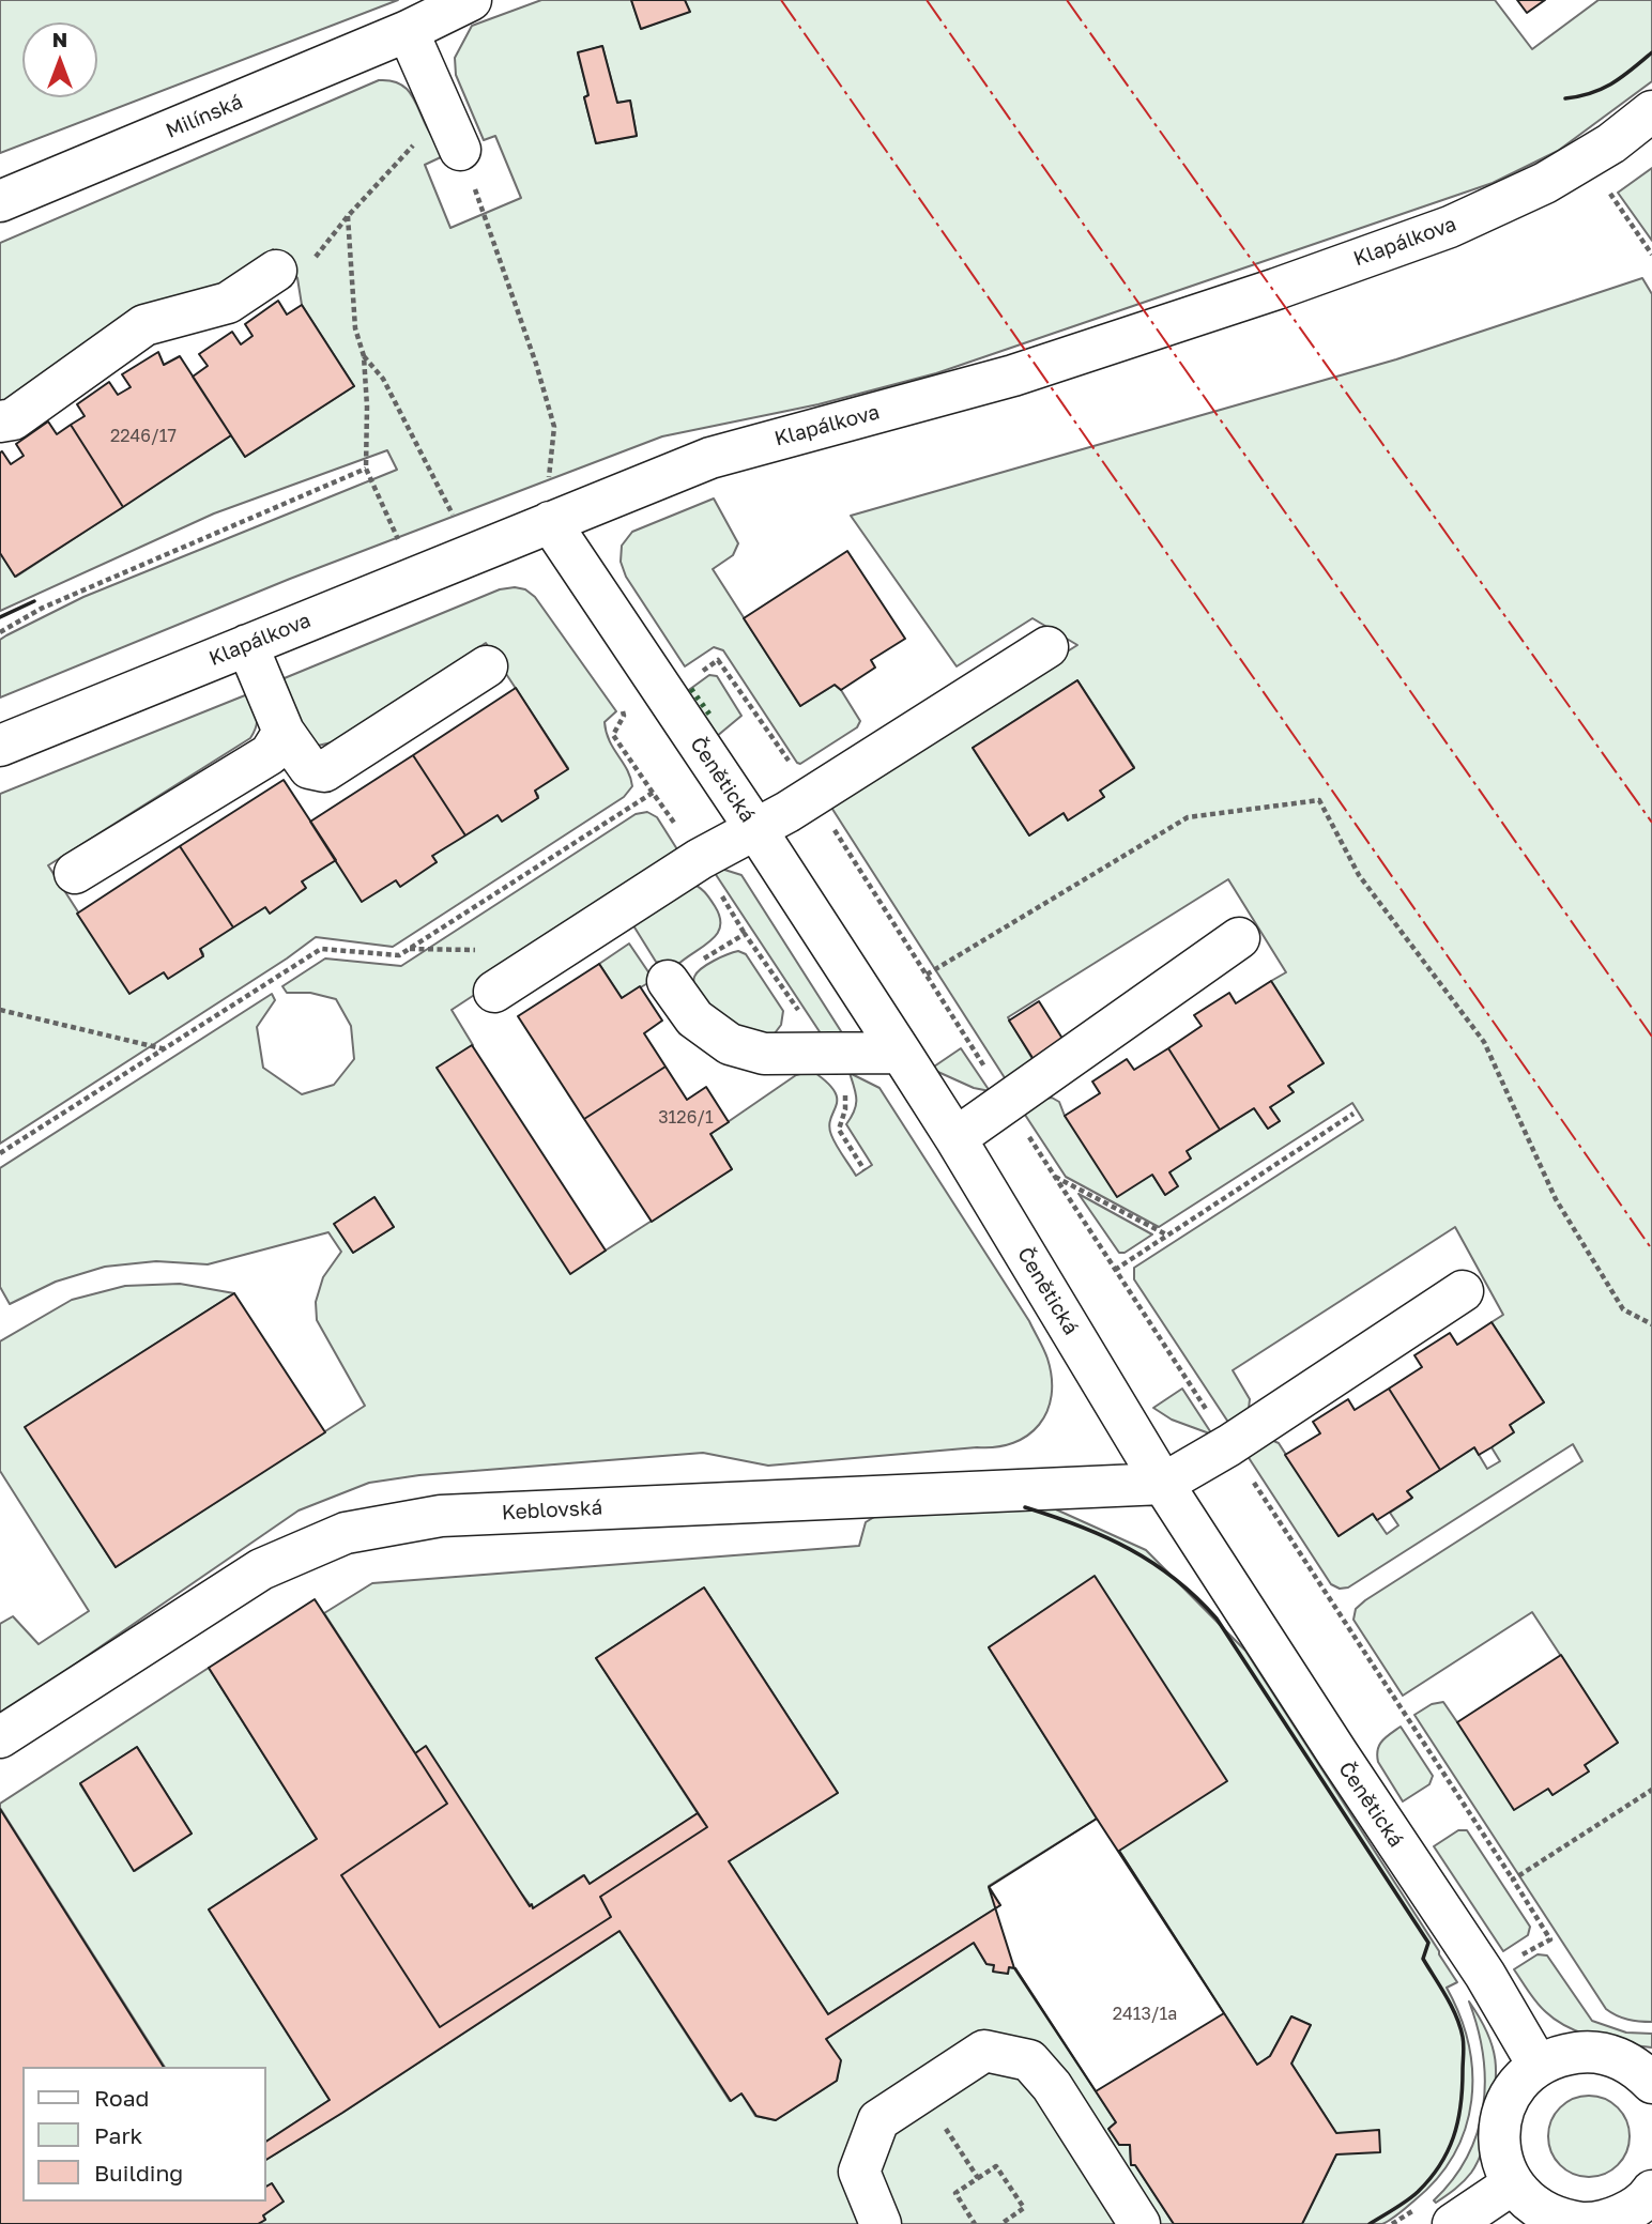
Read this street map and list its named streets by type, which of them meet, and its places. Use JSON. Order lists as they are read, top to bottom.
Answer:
{
  "streets": {
    "street": [
      "Milínská",
      "Klapálkova",
      "Čenětická",
      "Keblovská"
    ]
  },
  "crossings": [
    ["Klapálkova", "Čenětická"],
    ["Čenětická", "Keblovská"]
  ],
  "house_numbers": ["2246/17", "3126/1", "2413/1a"],
  "legend": ["Road", "Park", "Building"],
  "north": "top"
}
